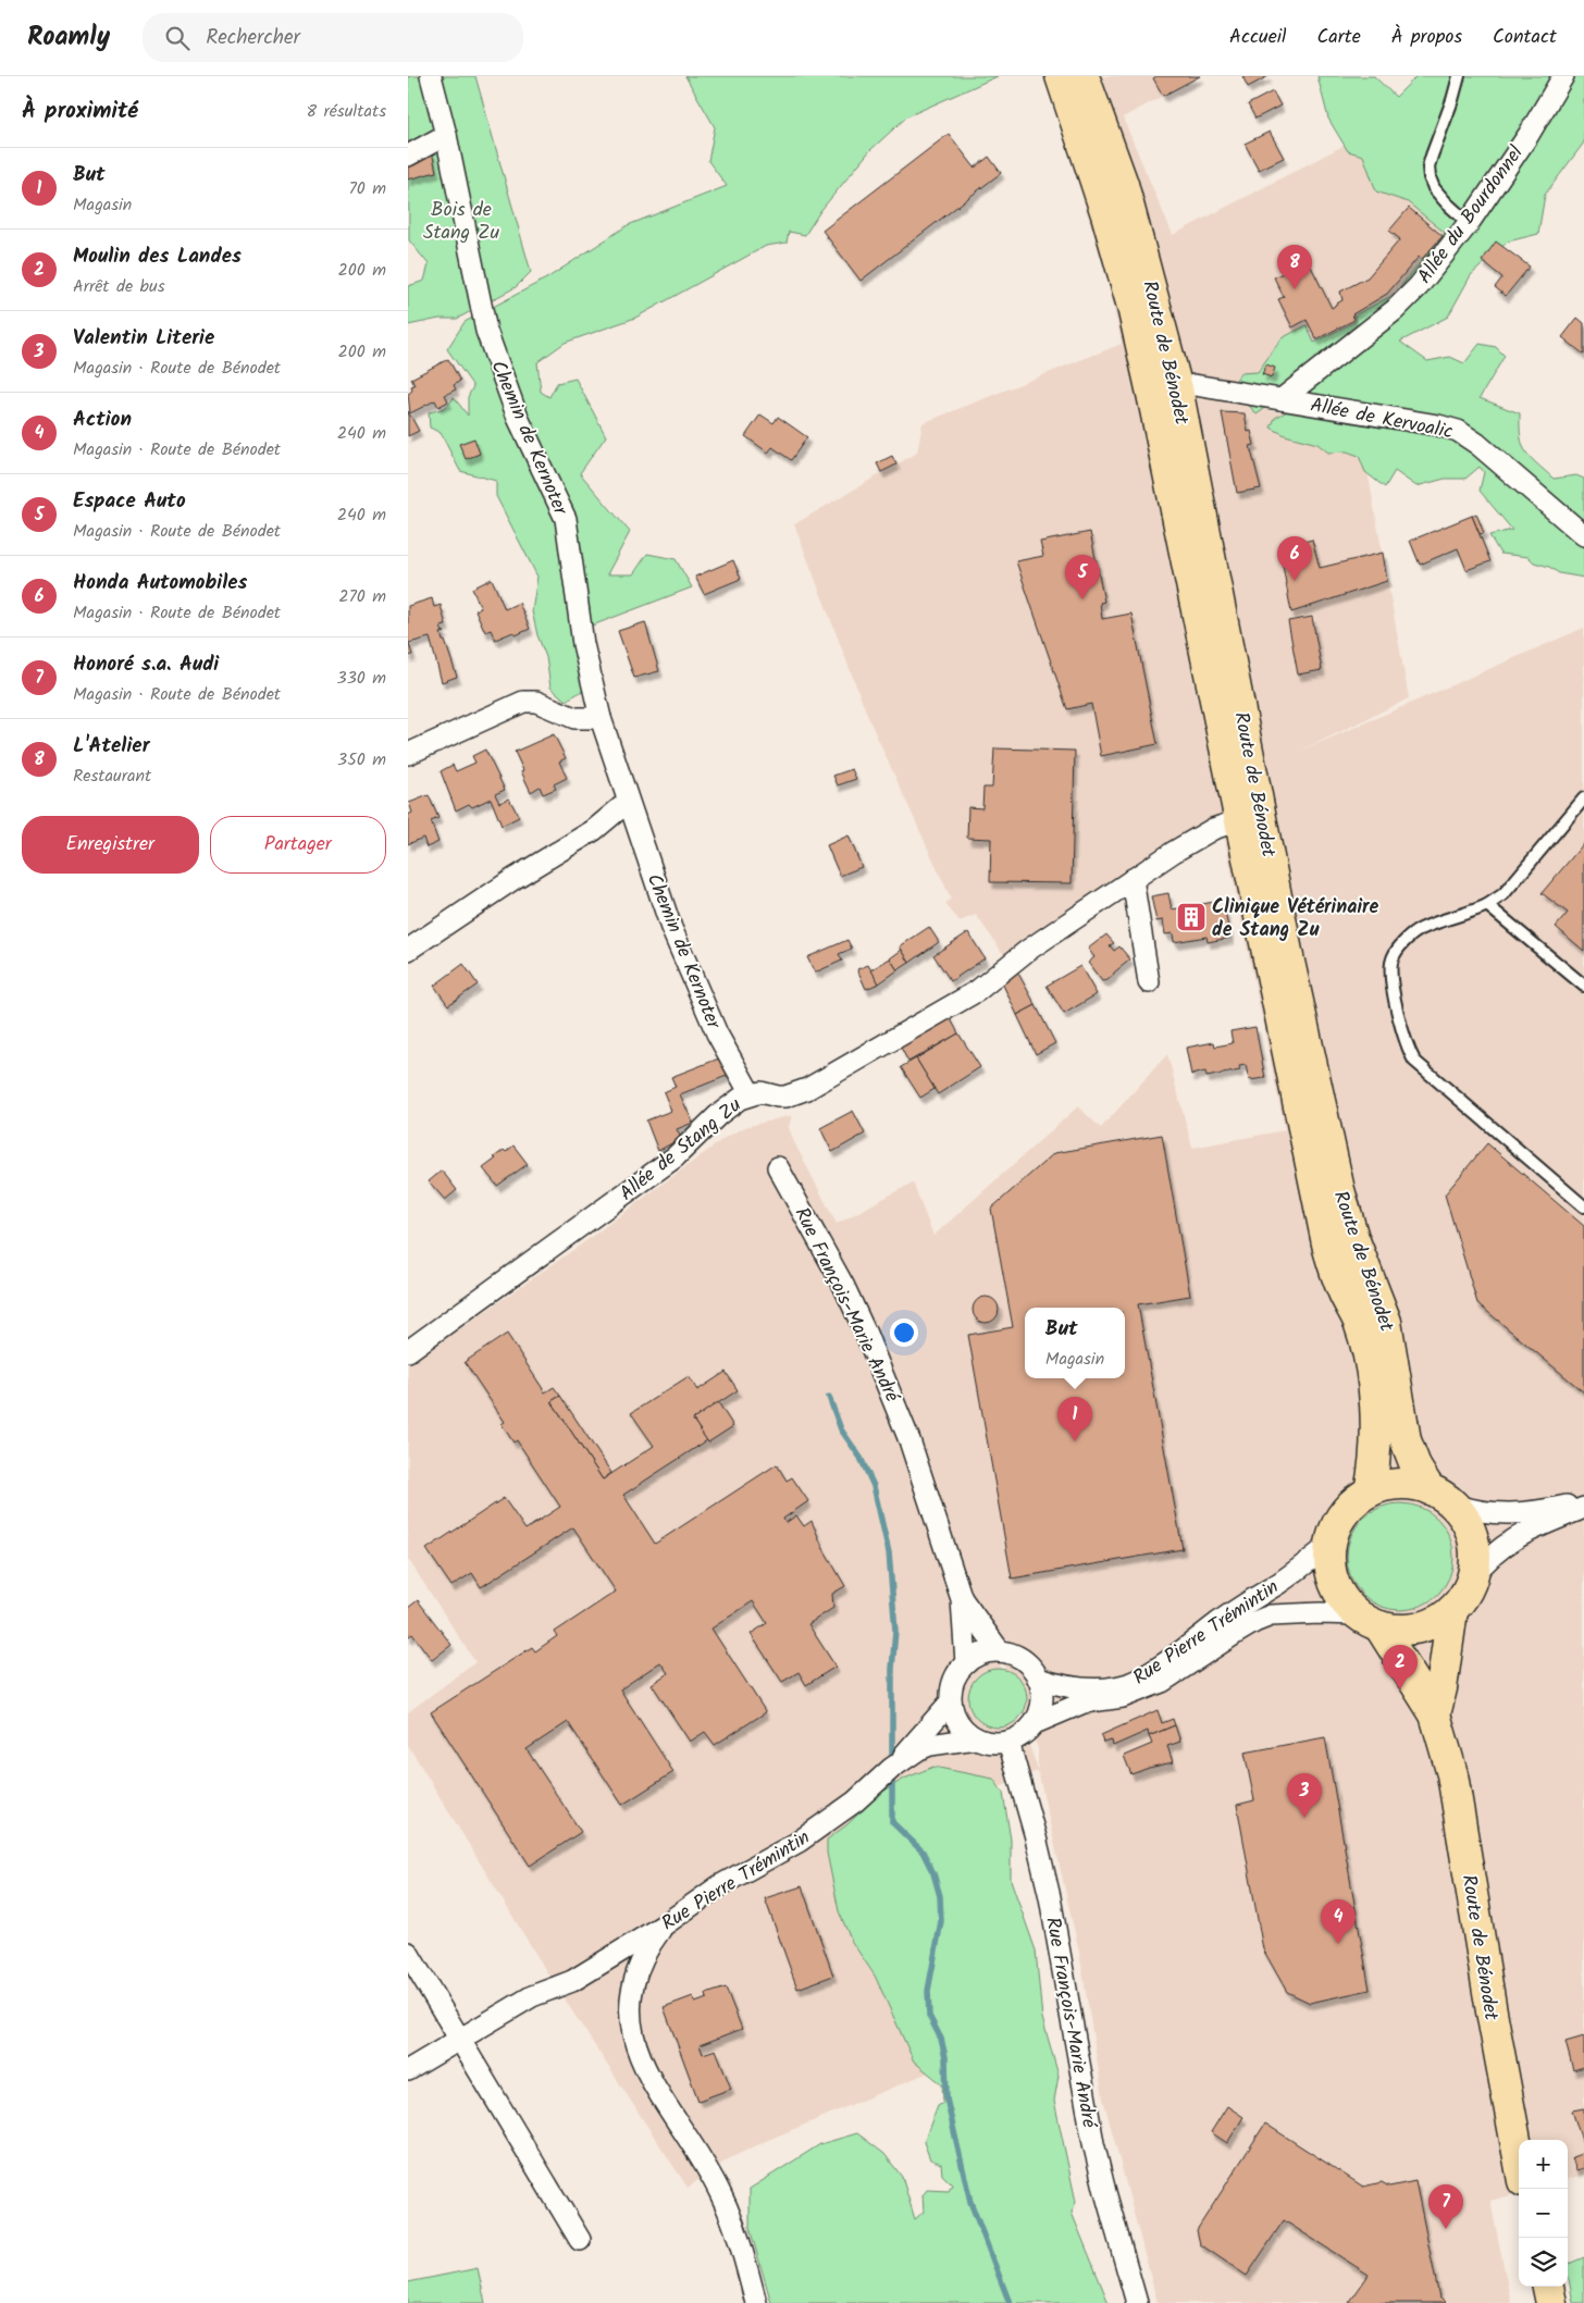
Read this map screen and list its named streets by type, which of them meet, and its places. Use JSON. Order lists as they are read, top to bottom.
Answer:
{
  "streets": {
    "main road": ["Route de Bénodet"],
    "street": [
      "Allée du Bourdonnel",
      "Allée de Kervoalic",
      "Chemin de Kernoter",
      "Allée de Stang Zu",
      "Rue François-Marie André",
      "Rue Pierre Trémintin"
    ]
  },
  "crossings": [
    ["Allée du Bourdonnel", "Allée de Kervoalic"],
    ["Route de Bénodet", "Allée de Kervoalic"],
    ["Route de Bénodet", "Allée de Stang Zu"],
    ["Route de Bénodet", "Rue Pierre Trémintin"],
    ["Chemin de Kernoter", "Allée de Stang Zu"],
    ["Rue François-Marie André", "Rue Pierre Trémintin"]
  ],
  "parks": ["Bois de Stang Zu"],
  "places": {
    "building": ["Clinique Vétérinaire de Stang Zu"]
  },
  "page": {
    "header": "Roamly",
    "search": "Rechercher",
    "nav": [
      "Accueil",
      "Carte",
      "À propos",
      "Contact"
    ],
    "heading": ["À proximité", "8 résultats"],
    "list": [
      {
        "mark": "1",
        "name": "But",
        "note": "Magasin",
        "value": "70 m"
      },
      {
        "mark": "2",
        "name": "Moulin des Landes",
        "note": "Arrêt de bus",
        "value": "200 m"
      },
      {
        "mark": "3",
        "name": "Valentin Literie",
        "note": "Magasin · Route de Bénodet",
        "value": "200 m"
      },
      {
        "mark": "4",
        "name": "Action",
        "note": "Magasin · Route de Bénodet",
        "value": "240 m"
      },
      {
        "mark": "5",
        "name": "Espace Auto",
        "note": "Magasin · Route de Bénodet",
        "value": "240 m"
      },
      {
        "mark": "6",
        "name": "Honda Automobiles",
        "note": "Magasin · Route de Bénodet",
        "value": "270 m"
      },
      {
        "mark": "7",
        "name": "Honoré s.a. Audi",
        "note": "Magasin · Route de Bénodet",
        "value": "330 m"
      },
      {
        "mark": "8",
        "name": "L'Atelier",
        "note": "Restaurant",
        "value": "350 m"
      }
    ],
    "pins": [
      "8",
      "6",
      "5",
      "1",
      "2",
      "3",
      "4",
      "7"
    ],
    "buttons": ["Enregistrer", "Partager"],
    "popup": ["But", "Magasin"],
    "map_buttons": ["+", "−"]
  }
}
